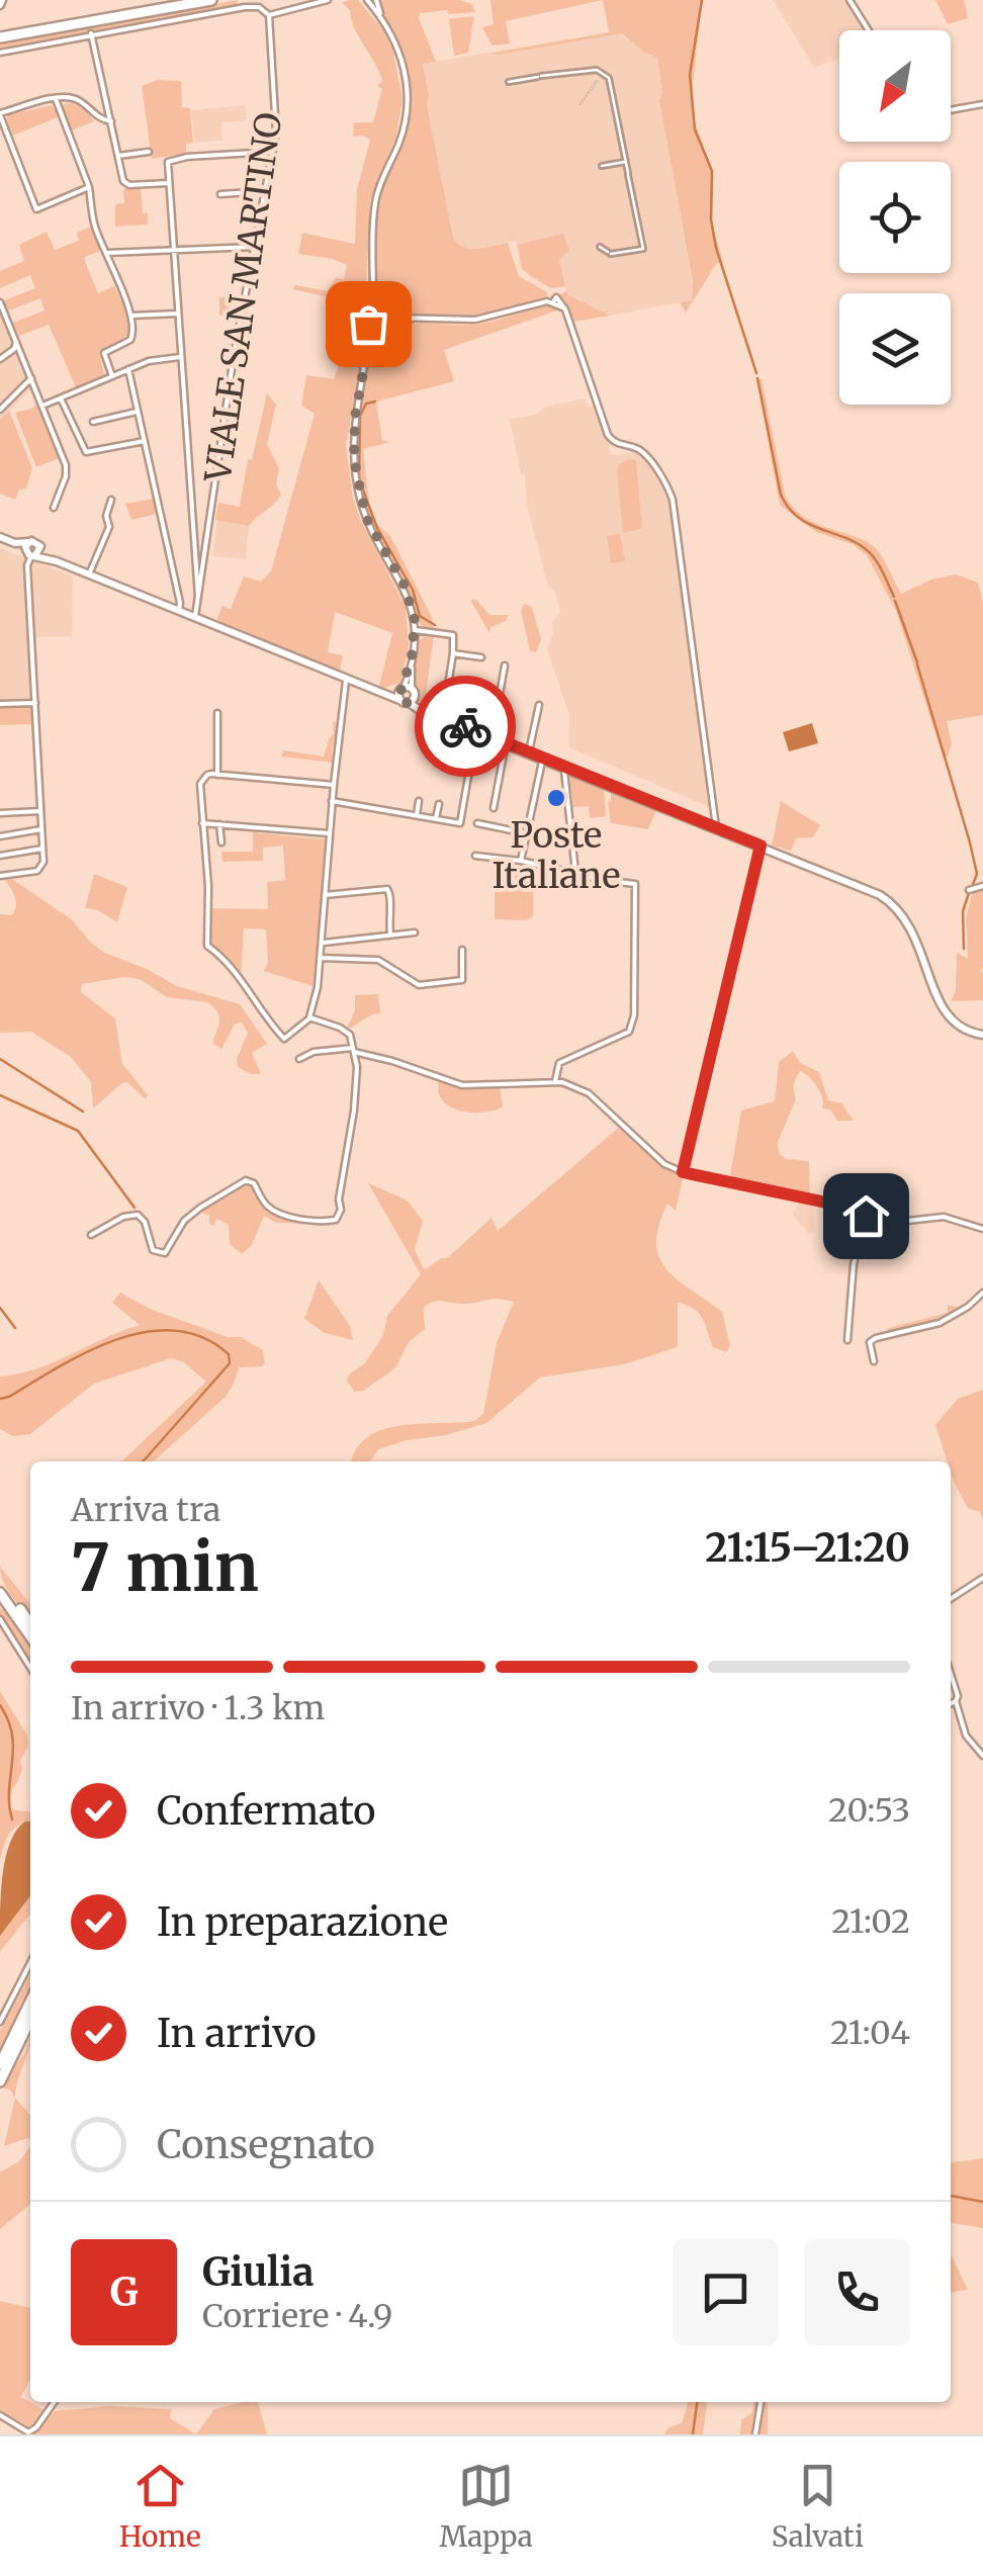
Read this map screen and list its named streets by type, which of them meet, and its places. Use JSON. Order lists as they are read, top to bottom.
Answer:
{
  "streets": {
    "street": ["VIALE SAN MARTINO"]
  },
  "places": ["Poste Italiane"],
  "north": "bottom left",
  "page": {
    "heading": ["7 min", "Arriva tra", "21:15–21:20"],
    "panel": ["Giulia", "Corriere · 4.9"],
    "bar": "In arrivo · 1.3 km",
    "list": [
      ["Confermato", "20:53"],
      ["In preparazione", "21:02"],
      ["In arrivo", "21:04"],
      "Consegnato"
    ],
    "round": "G",
    "tabs": ["Home", "Mappa", "Salvati"]
  }
}
